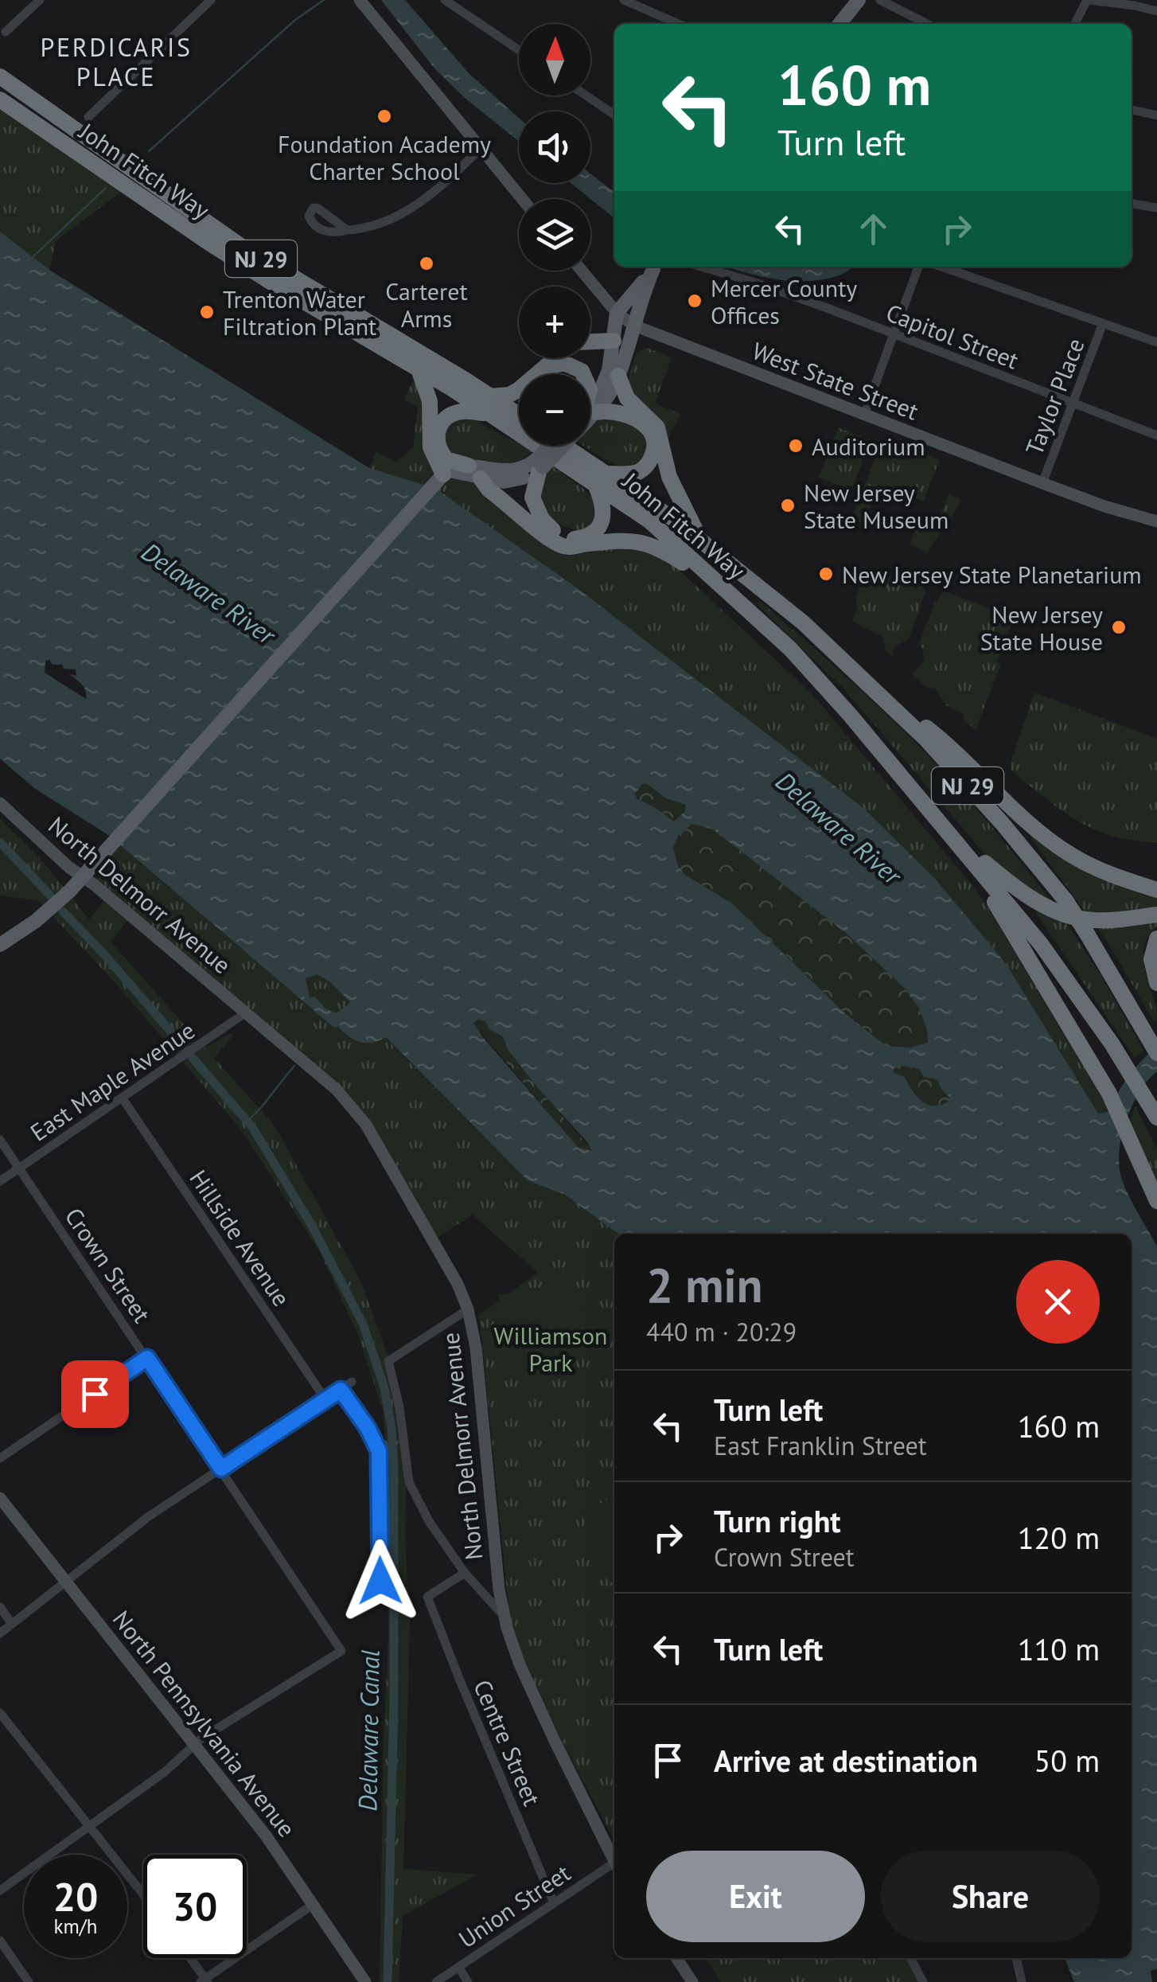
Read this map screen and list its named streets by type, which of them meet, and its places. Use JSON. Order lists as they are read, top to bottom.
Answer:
{
  "streets": {
    "highway": ["John Fitch Way", "NJ 29"],
    "main road": ["West State Street", "North Delmorr Avenue", "North Pennsylvania Avenue"],
    "street": [
      "Capitol Street",
      "Taylor Place",
      "East Maple Avenue",
      "Hillside Avenue",
      "Crown Street",
      "Centre Street",
      "Union Street"
    ]
  },
  "crossings": [
    ["Capitol Street", "Taylor Place"],
    ["West State Street", "Taylor Place"],
    ["North Delmorr Avenue", "East Maple Avenue"],
    ["East Maple Avenue", "Hillside Avenue"],
    ["East Maple Avenue", "Crown Street"],
    ["Crown Street", "North Pennsylvania Avenue"],
    ["Centre Street", "Union Street"]
  ],
  "districts": ["PERDICARIS PLACE"],
  "water": ["Delaware River", "Delaware Canal"],
  "parks": ["Williamson Park"],
  "places": [
    "Foundation Academy Charter School",
    "Carteret Arms",
    "Mercer County Offices",
    "Trenton Water Filtration Plant",
    "Auditorium",
    "New Jersey State Museum",
    "New Jersey State Planetarium",
    "New Jersey State House"
  ],
  "north": "top",
  "page": {
    "map_buttons": ["+", "−"],
    "turn": ["160 m", "Turn left"],
    "heading": ["2 min", "440 m · 20:29"],
    "list": [
      {
        "name": "Turn left",
        "note": "East Franklin Street",
        "value": "160 m"
      },
      {
        "name": "Turn right",
        "note": "Crown Street",
        "value": "120 m"
      },
      {
        "name": "Turn left",
        "value": "110 m"
      },
      {
        "name": "Arrive at destination",
        "value": "50 m"
      }
    ],
    "buttons": ["Exit", "Share"],
    "speed": "20 km/h",
    "limit": "30"
  }
}
